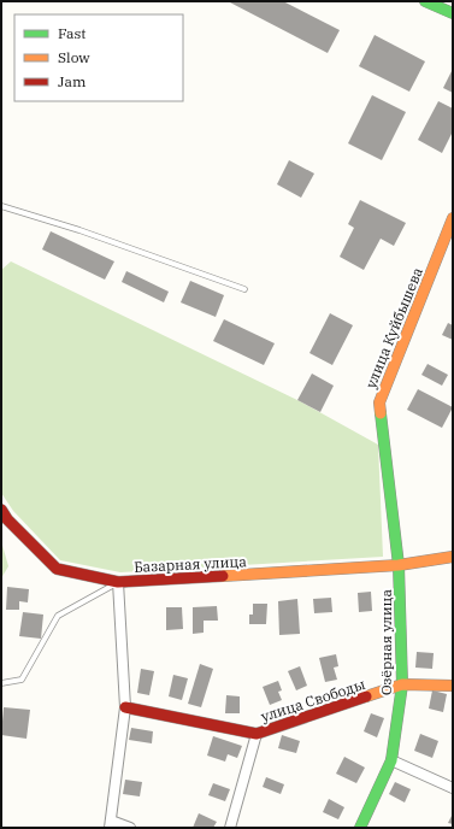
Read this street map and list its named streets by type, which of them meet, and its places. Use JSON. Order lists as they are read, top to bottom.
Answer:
{
  "streets": {
    "street": [
      "улица Куйбышева",
      "Базарная улица",
      "Озёрная улица",
      "улица Свободы"
    ]
  },
  "crossings": [
    ["улица Куйбышева", "Базарная улица"],
    ["улица Куйбышева", "Озёрная улица"],
    ["Базарная улица", "Озёрная улица"],
    ["Базарная улица", "улица Свободы"],
    ["Озёрная улица", "улица Свободы"]
  ],
  "legend": ["Fast", "Slow", "Jam"]
}
